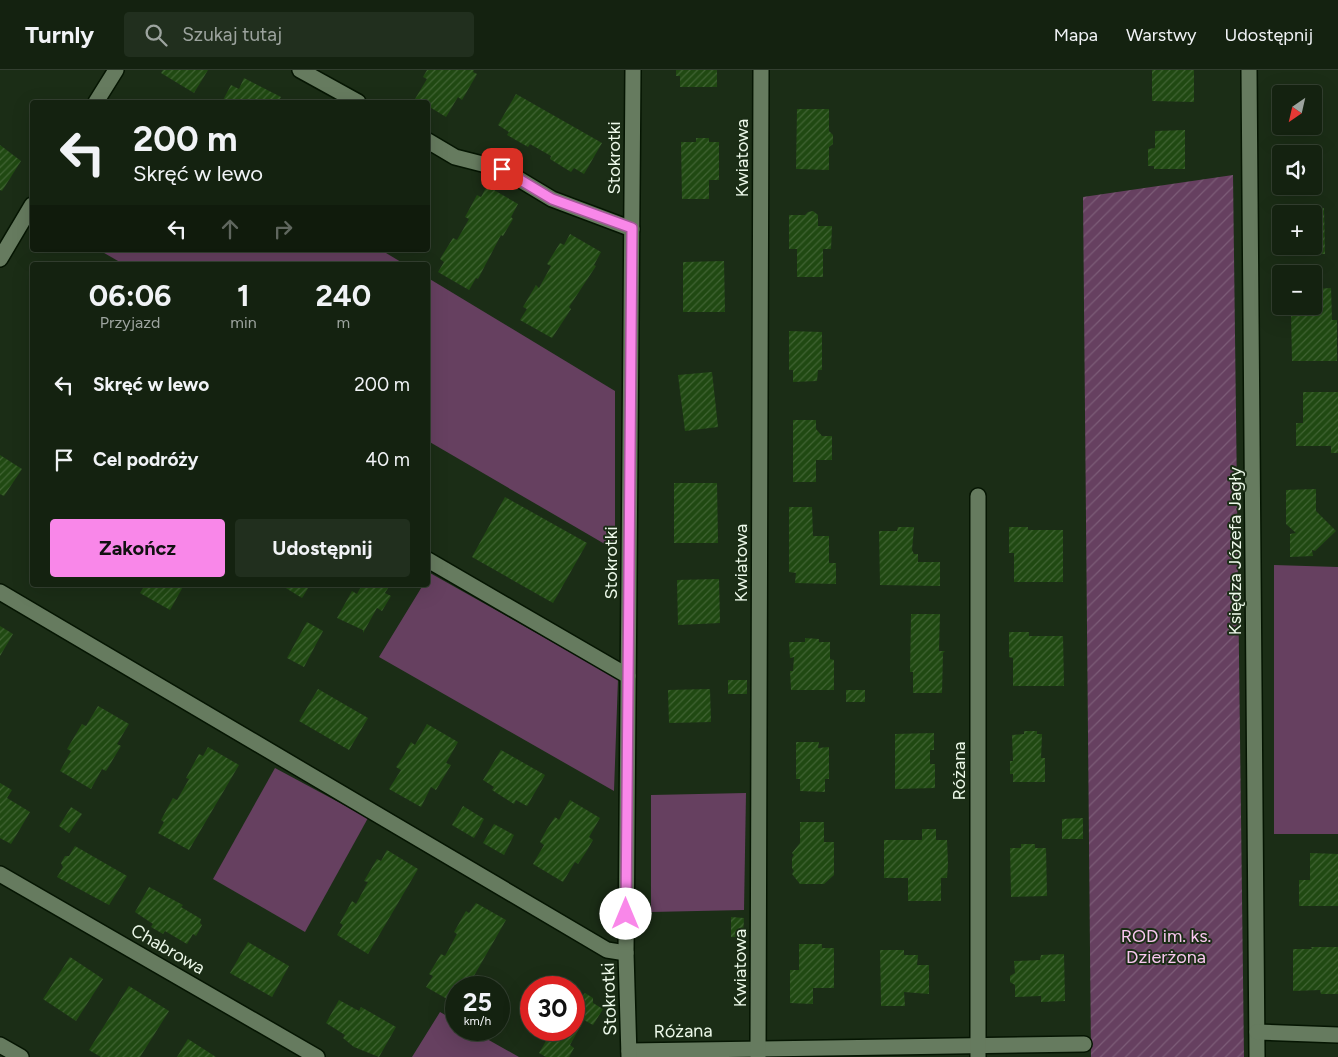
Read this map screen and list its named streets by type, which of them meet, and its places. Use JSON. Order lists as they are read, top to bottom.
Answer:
{
  "streets": {
    "street": [
      "Stokrotki",
      "Kwiatowa",
      "Księdza Józefa Jagły",
      "Różana",
      "Chabrowa"
    ]
  },
  "crossings": [
    ["Stokrotki", "Różana"],
    ["Kwiatowa", "Różana"]
  ],
  "parks": ["ROD im. ks. Dzierżona"],
  "north": "bottom left",
  "page": {
    "header": "Turnly",
    "search": "Szukaj tutaj",
    "nav": ["Mapa", "Warstwy", "Udostępnij"],
    "map_buttons": ["+", "−"],
    "turn": ["200 m", "Skręć w lewo"],
    "eta": [
      "06:06",
      "Przyjazd",
      "1",
      "min",
      "240",
      "m"
    ],
    "list": [
      {
        "name": "Skręć w lewo",
        "value": "200 m"
      },
      {
        "name": "Cel podróży",
        "value": "40 m"
      }
    ],
    "buttons": ["Zakończ", "Udostępnij"],
    "speed": "25 km/h",
    "limit": "30"
  }
}
